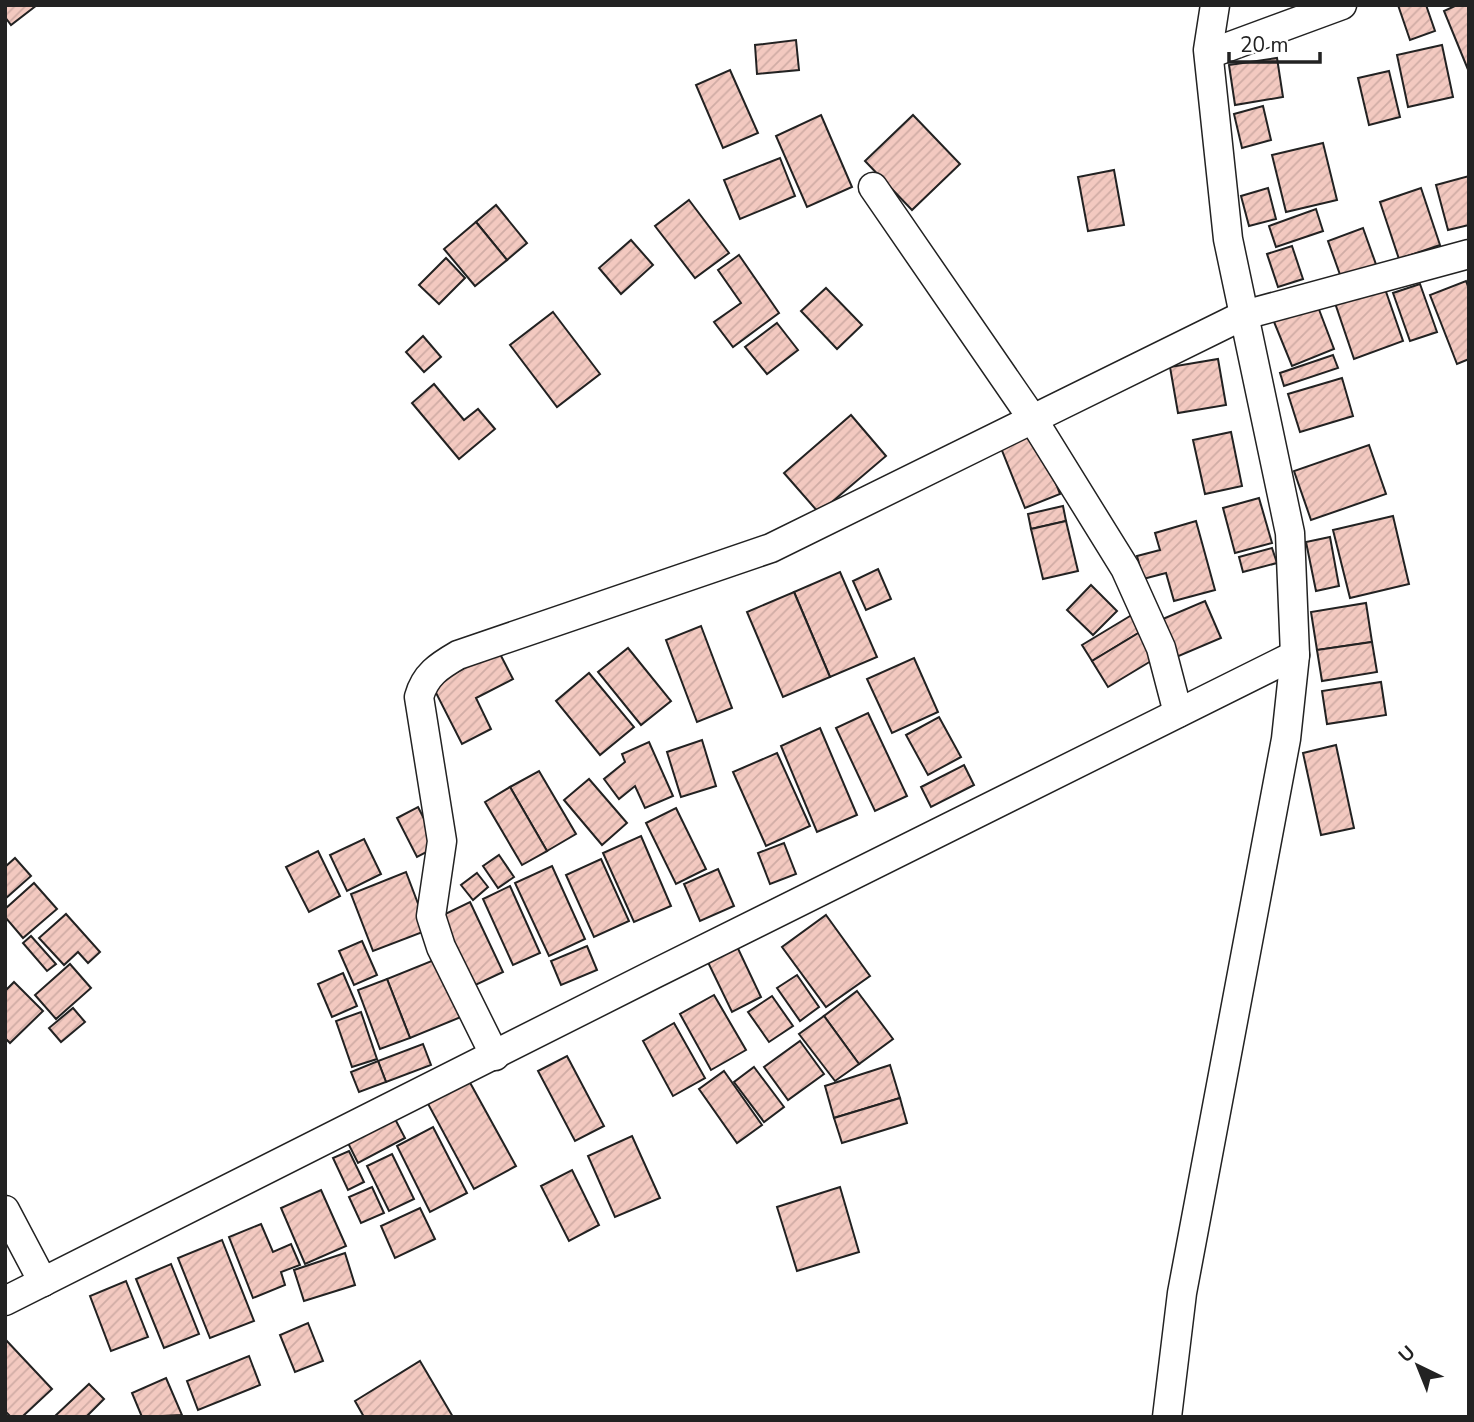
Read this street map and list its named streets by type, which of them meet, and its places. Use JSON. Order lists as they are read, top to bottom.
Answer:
{
  "scale_bar": "20 m",
  "north": "top left"
}
